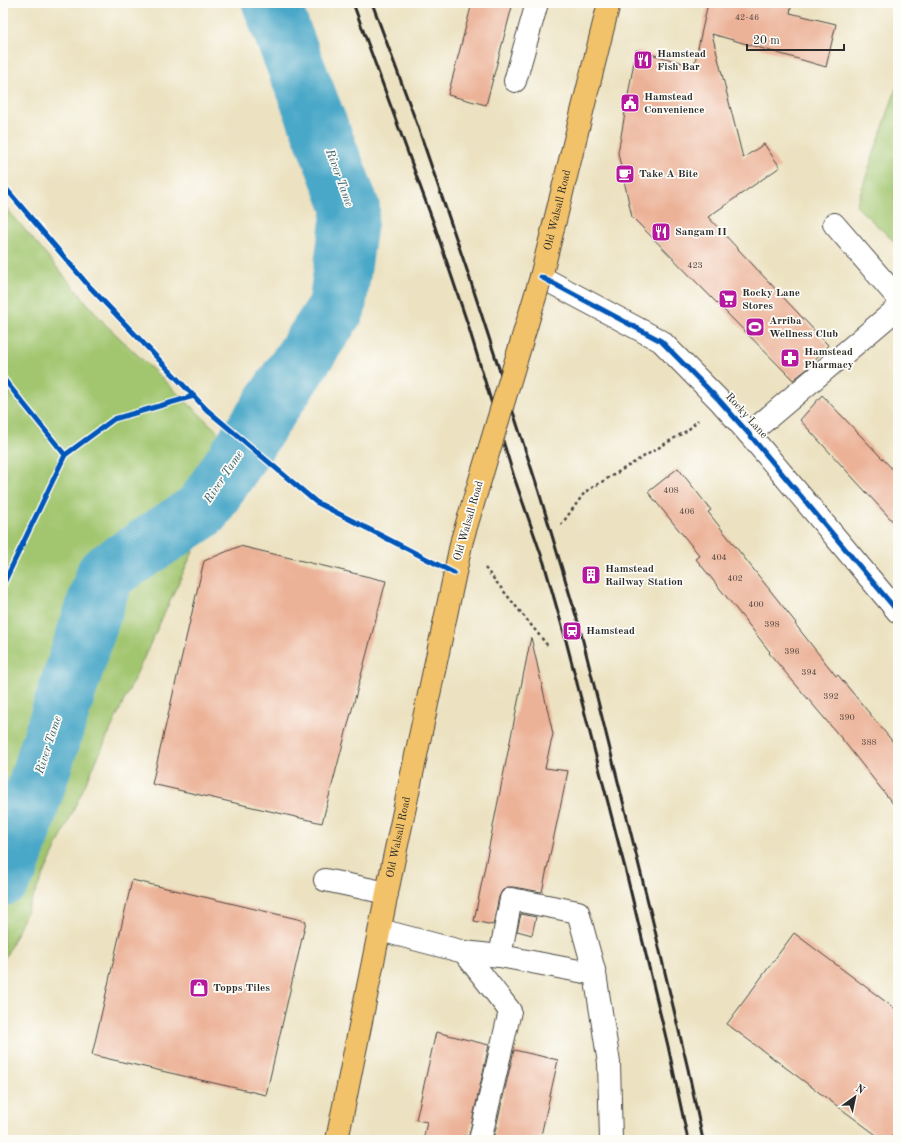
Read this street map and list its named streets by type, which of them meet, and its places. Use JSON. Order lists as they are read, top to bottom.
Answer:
{
  "streets": {
    "main road": ["Old Walsall Road"],
    "street": ["Rocky Lane"]
  },
  "crossings": [
    ["Old Walsall Road", "Rocky Lane"]
  ],
  "water": ["River Tame"],
  "places": {
    "restaurant": ["Hamstead Fish Bar", "Sangam II"],
    "public building": ["Hamstead Convenience"],
    "cafe": ["Take A Bite"],
    "supermarket": ["Rocky Lane Stores"],
    "sports": ["Arriba Wellness Club"],
    "pharmacy": ["Hamstead Pharmacy"],
    "building": ["Hamstead Railway Station"],
    "station": ["Hamstead"],
    "shop": ["Topps Tiles"]
  },
  "house_numbers": [
    "42-46",
    "423",
    "408",
    "406",
    "404",
    "402",
    "400",
    "398",
    "396",
    "394",
    "392",
    "390",
    "388"
  ],
  "scale_bar": "20 m",
  "north": "top right"
}
